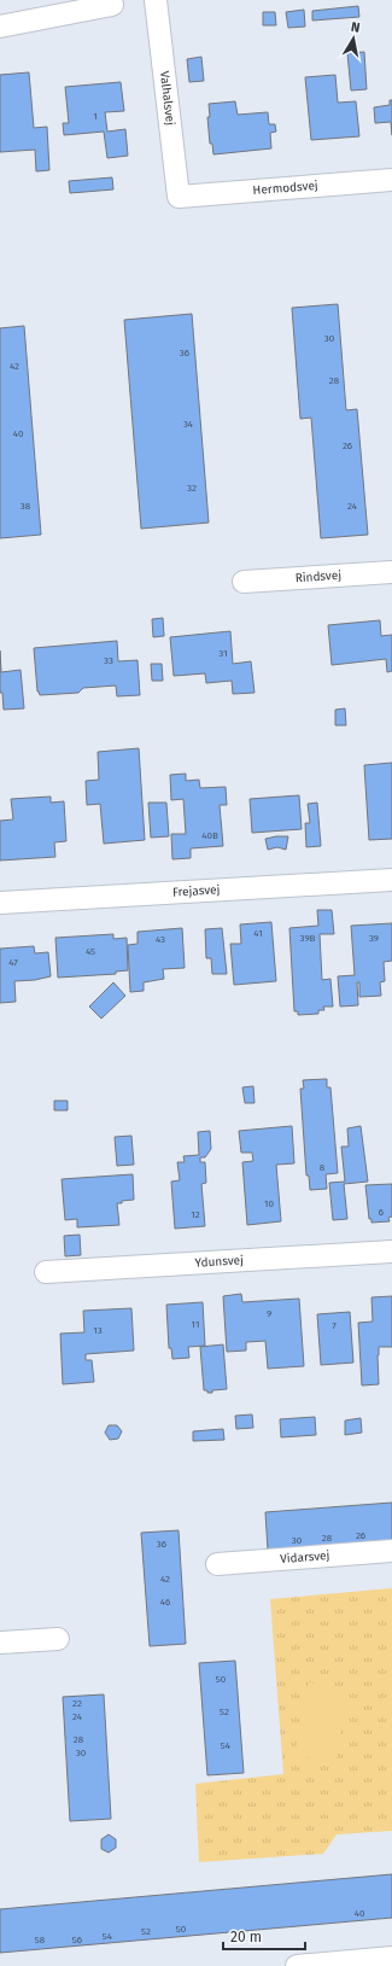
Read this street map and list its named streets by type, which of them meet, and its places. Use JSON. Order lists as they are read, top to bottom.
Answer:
{
  "streets": {
    "street": [
      "Valhalsvej",
      "Hermodsvej",
      "Rindsvej",
      "Frejasvej",
      "Ydunsvej",
      "Vidarsvej"
    ]
  },
  "crossings": [
    ["Valhalsvej", "Hermodsvej"]
  ],
  "house_numbers": [
    "1",
    "30",
    "36",
    "42",
    "28",
    "34",
    "40",
    "26",
    "32",
    "38",
    "24",
    "31",
    "33",
    "40B",
    "41",
    "39B",
    "39",
    "43",
    "45",
    "47",
    "8",
    "10",
    "6",
    "12",
    "9",
    "11",
    "7",
    "13",
    "26",
    "28",
    "30",
    "36",
    "42",
    "46",
    "50",
    "22",
    "52",
    "24",
    "28",
    "54",
    "30",
    "40",
    "50",
    "52",
    "54",
    "58",
    "56"
  ],
  "scale_bar": "20 m",
  "north": "top"
}
